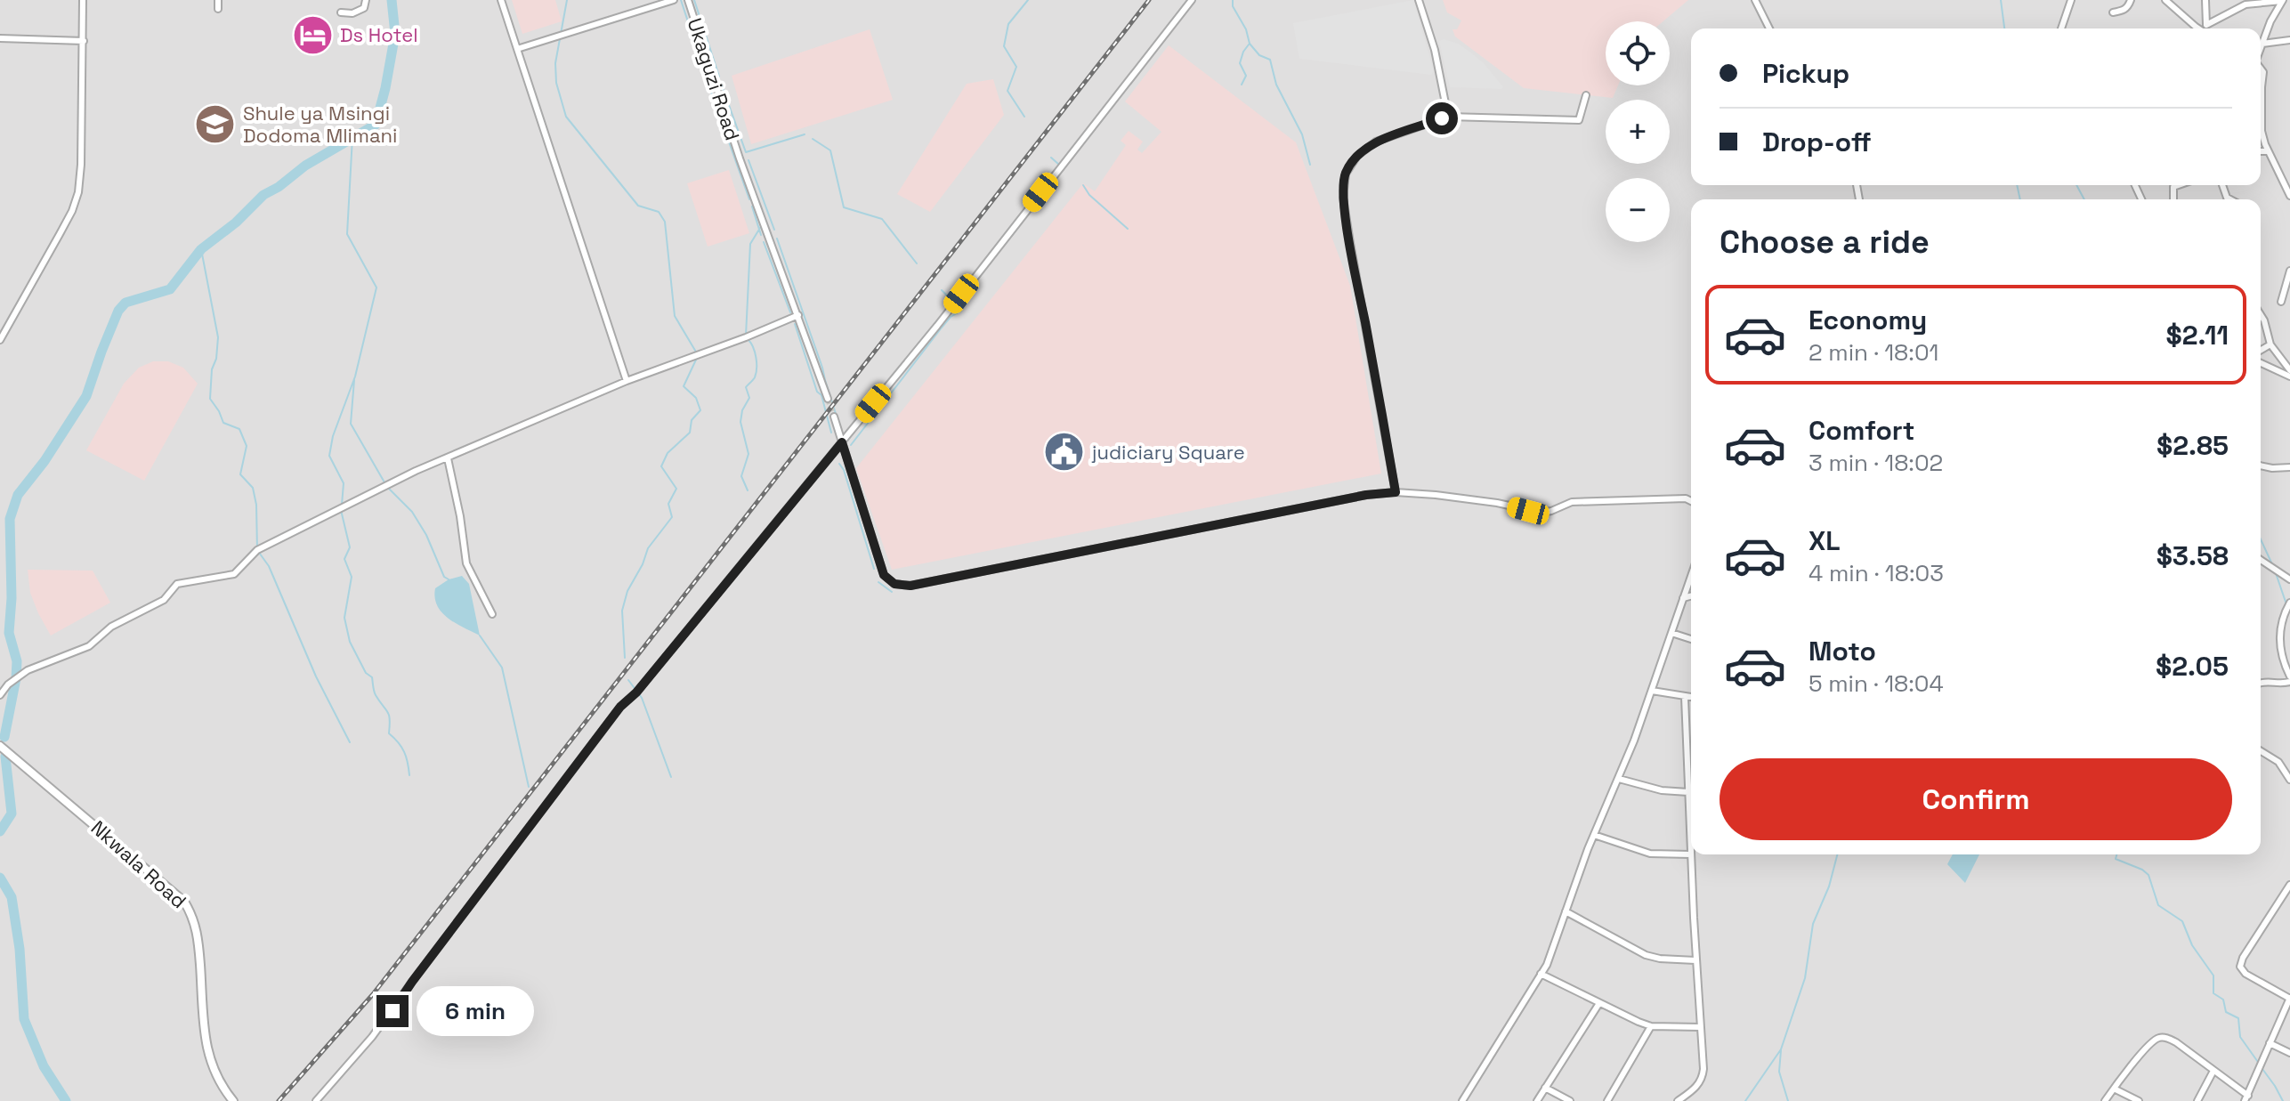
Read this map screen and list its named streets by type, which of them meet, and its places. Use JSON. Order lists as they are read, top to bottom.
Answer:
{
  "streets": {
    "street": ["Ukaguzi Road", "Nkwala Road"]
  },
  "places": {
    "hotel": ["Ds Hotel"],
    "school or university": ["Shule ya Msingi Dodoma Mlimani"],
    "public building": ["judiciary Square"]
  },
  "page": {
    "map_buttons": ["+", "−"],
    "banner": ["Pickup", "Drop-off"],
    "heading": "Choose a ride",
    "list": [
      {
        "name": "Economy",
        "note": "2 min · 18:01",
        "value": "$2.11"
      },
      {
        "name": "Comfort",
        "note": "3 min · 18:02",
        "value": "$2.85"
      },
      {
        "name": "XL",
        "note": "4 min · 18:03",
        "value": "$3.58"
      },
      {
        "name": "Moto",
        "note": "5 min · 18:04",
        "value": "$2.05"
      }
    ],
    "buttons": "Confirm",
    "bubble": "6 min"
  }
}
